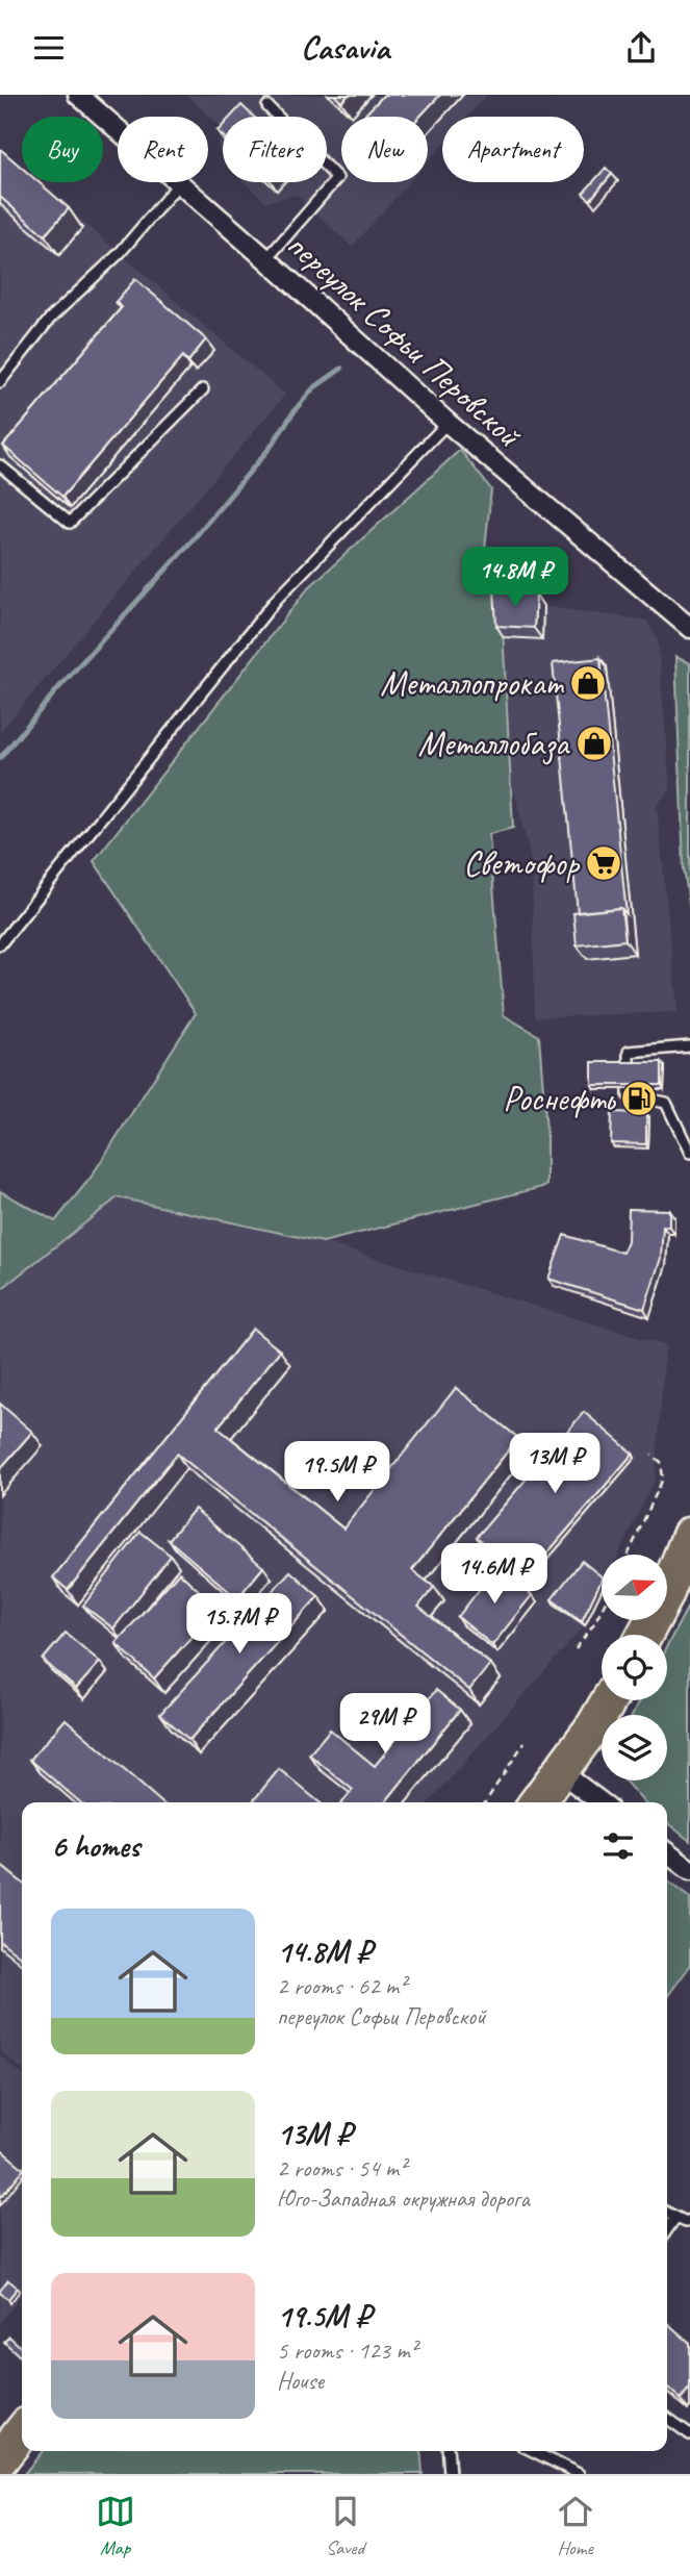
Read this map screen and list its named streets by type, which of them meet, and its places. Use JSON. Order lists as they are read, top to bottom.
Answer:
{
  "streets": {
    "street": ["переулок Софьи Перовской"]
  },
  "places": {
    "shop": ["Металлопрокат", "Металлобаза"],
    "supermarket": ["Светофор"],
    "fuel station": ["Роснефть"]
  },
  "north": "right",
  "page": {
    "header": "Casavia",
    "chip": [
      "Buy",
      "Rent",
      "Filters",
      "New",
      "Apartment"
    ],
    "price": [
      "14.8M ₽",
      "13M ₽",
      "19.5M ₽",
      "14.6M ₽",
      "15.7M ₽",
      "29M ₽"
    ],
    "heading": "6 homes",
    "list": [
      {
        "name": "14.8M ₽",
        "note": "2 rooms · 62 m² · переулок Софьи Перовской"
      },
      {
        "name": "13M ₽",
        "note": "2 rooms · 54 m² · Юго-Западная окружная дорога"
      },
      {
        "name": "19.5M ₽",
        "note": "5 rooms · 123 m² · House"
      }
    ],
    "tabs": ["Map", "Saved", "Home"]
  }
}
